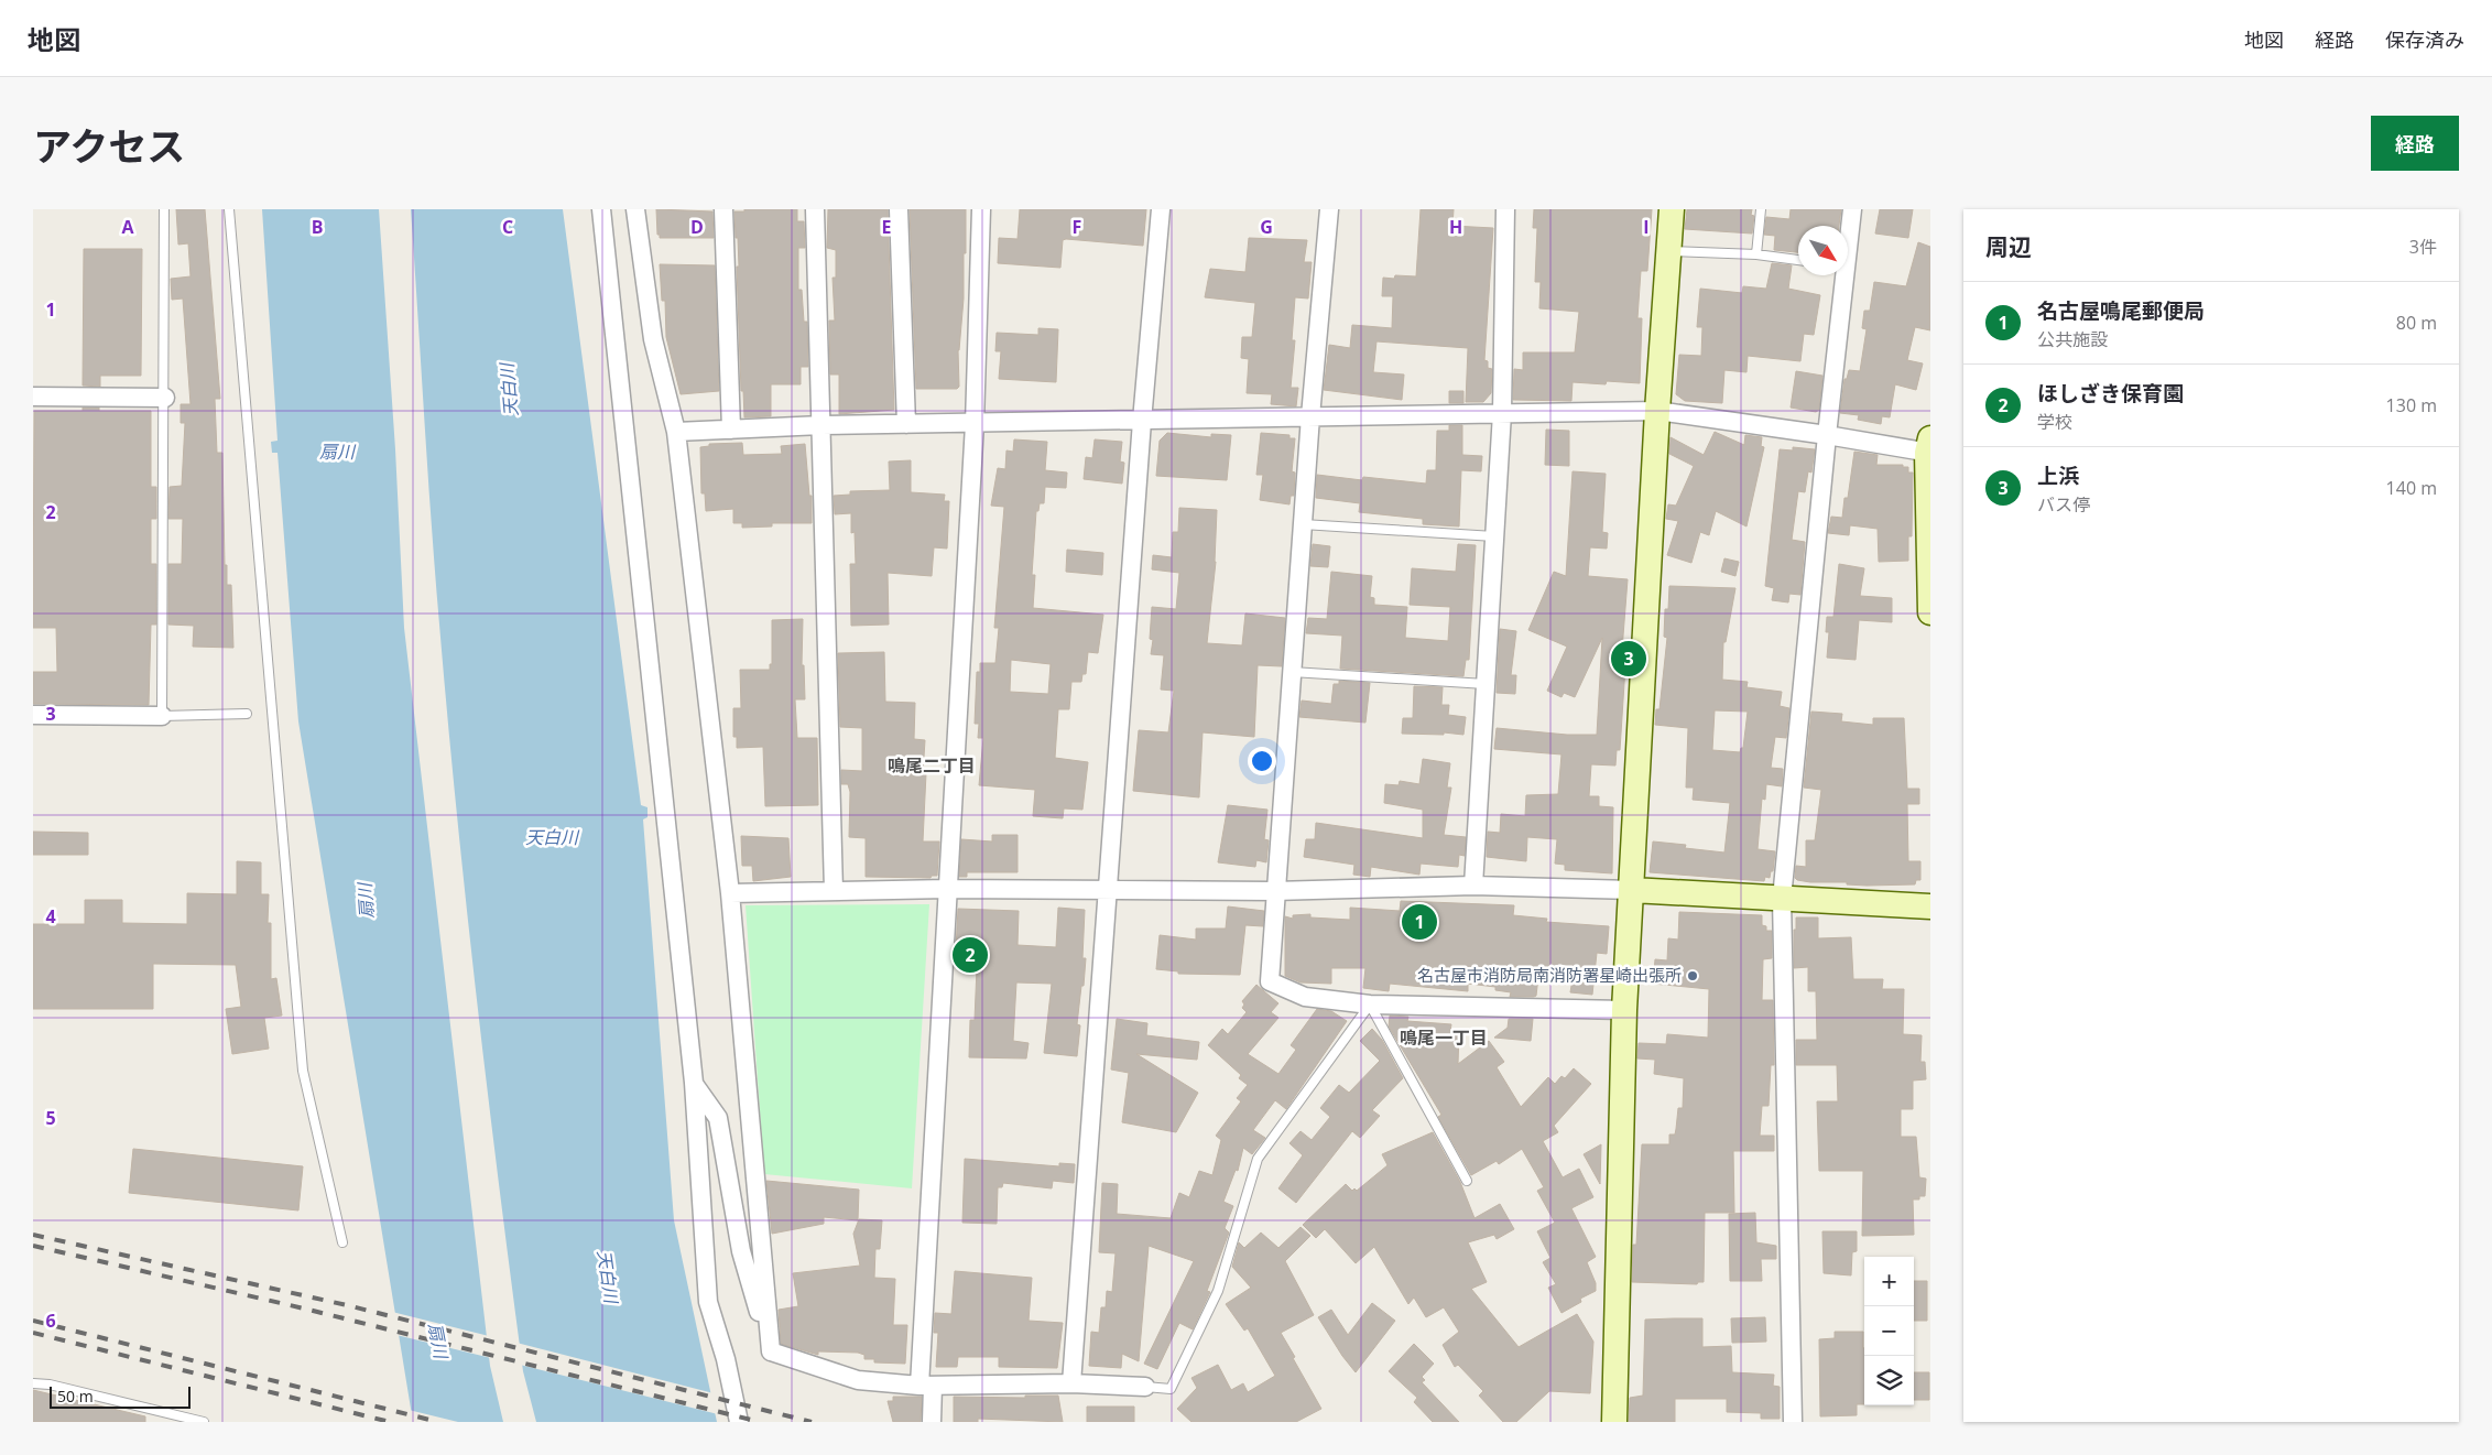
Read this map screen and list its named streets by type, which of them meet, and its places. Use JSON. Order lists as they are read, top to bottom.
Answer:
{
  "districts": ["鳴尾二丁目", "鳴尾一丁目"],
  "water": ["天白川", "扇川"],
  "places": ["名古屋市消防局南消防署星崎出張所"],
  "scale_bar": "50 m",
  "north": "bottom right",
  "page": {
    "header": "地図",
    "nav": ["地図", "経路", "保存済み"],
    "title": "アクセス",
    "buttons": "経路",
    "heading": ["周辺", "3件"],
    "list": [
      {
        "mark": "1",
        "name": "名古屋鳴尾郵便局",
        "note": "公共施設",
        "value": "80 m"
      },
      {
        "mark": "2",
        "name": "ほしざき保育園",
        "note": "学校",
        "value": "130 m"
      },
      {
        "mark": "3",
        "name": "上浜",
        "note": "バス停",
        "value": "140 m"
      }
    ],
    "pins": ["3", "1", "2"],
    "map_buttons": ["+", "−"],
    "scale": "50 m"
  },
  "grid": {
    "columns": [
      "A",
      "B",
      "C",
      "D",
      "E",
      "F",
      "G",
      "H",
      "I"
    ],
    "rows": [
      "1",
      "2",
      "3",
      "4",
      "5",
      "6"
    ]
  }
}
